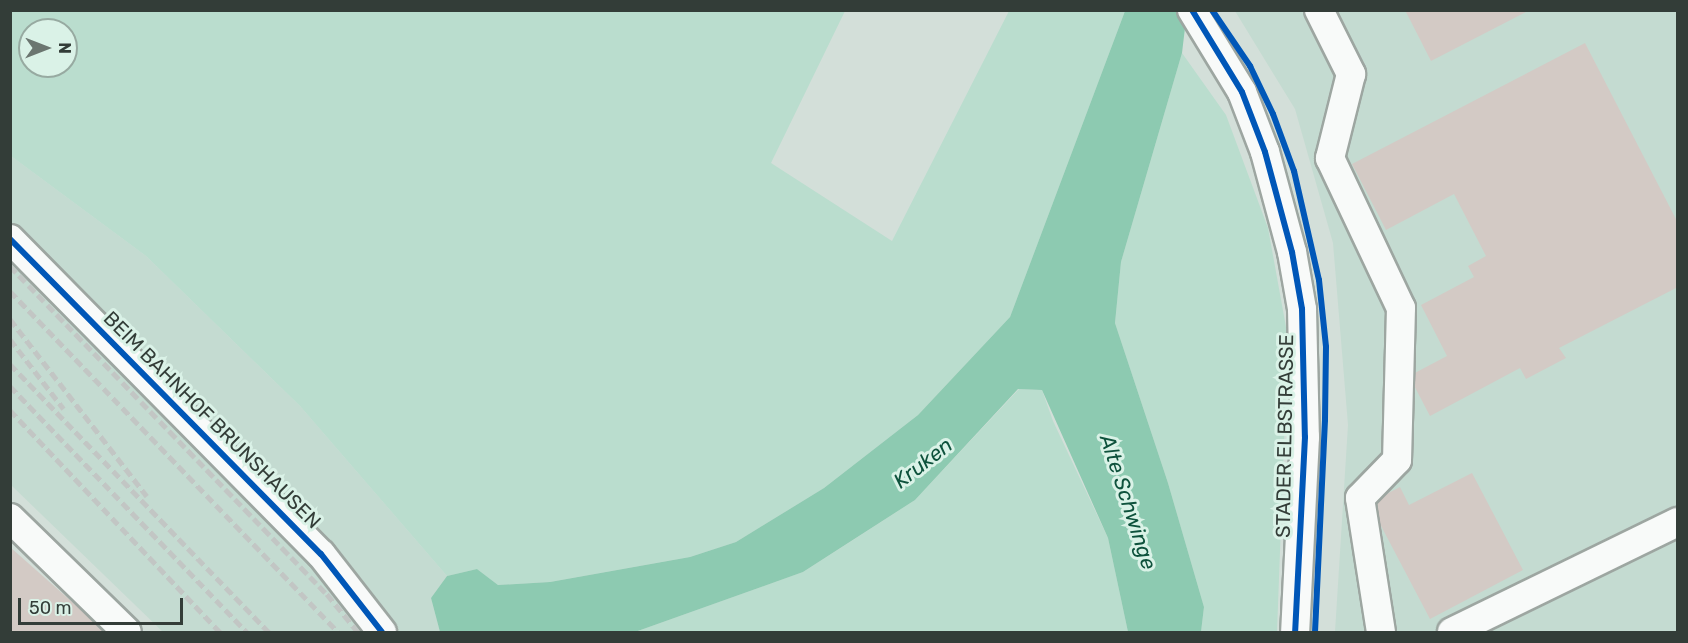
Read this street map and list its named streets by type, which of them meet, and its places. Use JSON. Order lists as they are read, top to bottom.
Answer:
{
  "streets": {
    "street": ["BEIM BAHNHOF BRUNSHAUSEN", "STADER ELBSTRASSE"]
  },
  "water": ["Kruken", "Alte Schwinge"],
  "scale_bar": "50 m",
  "north": "right"
}
